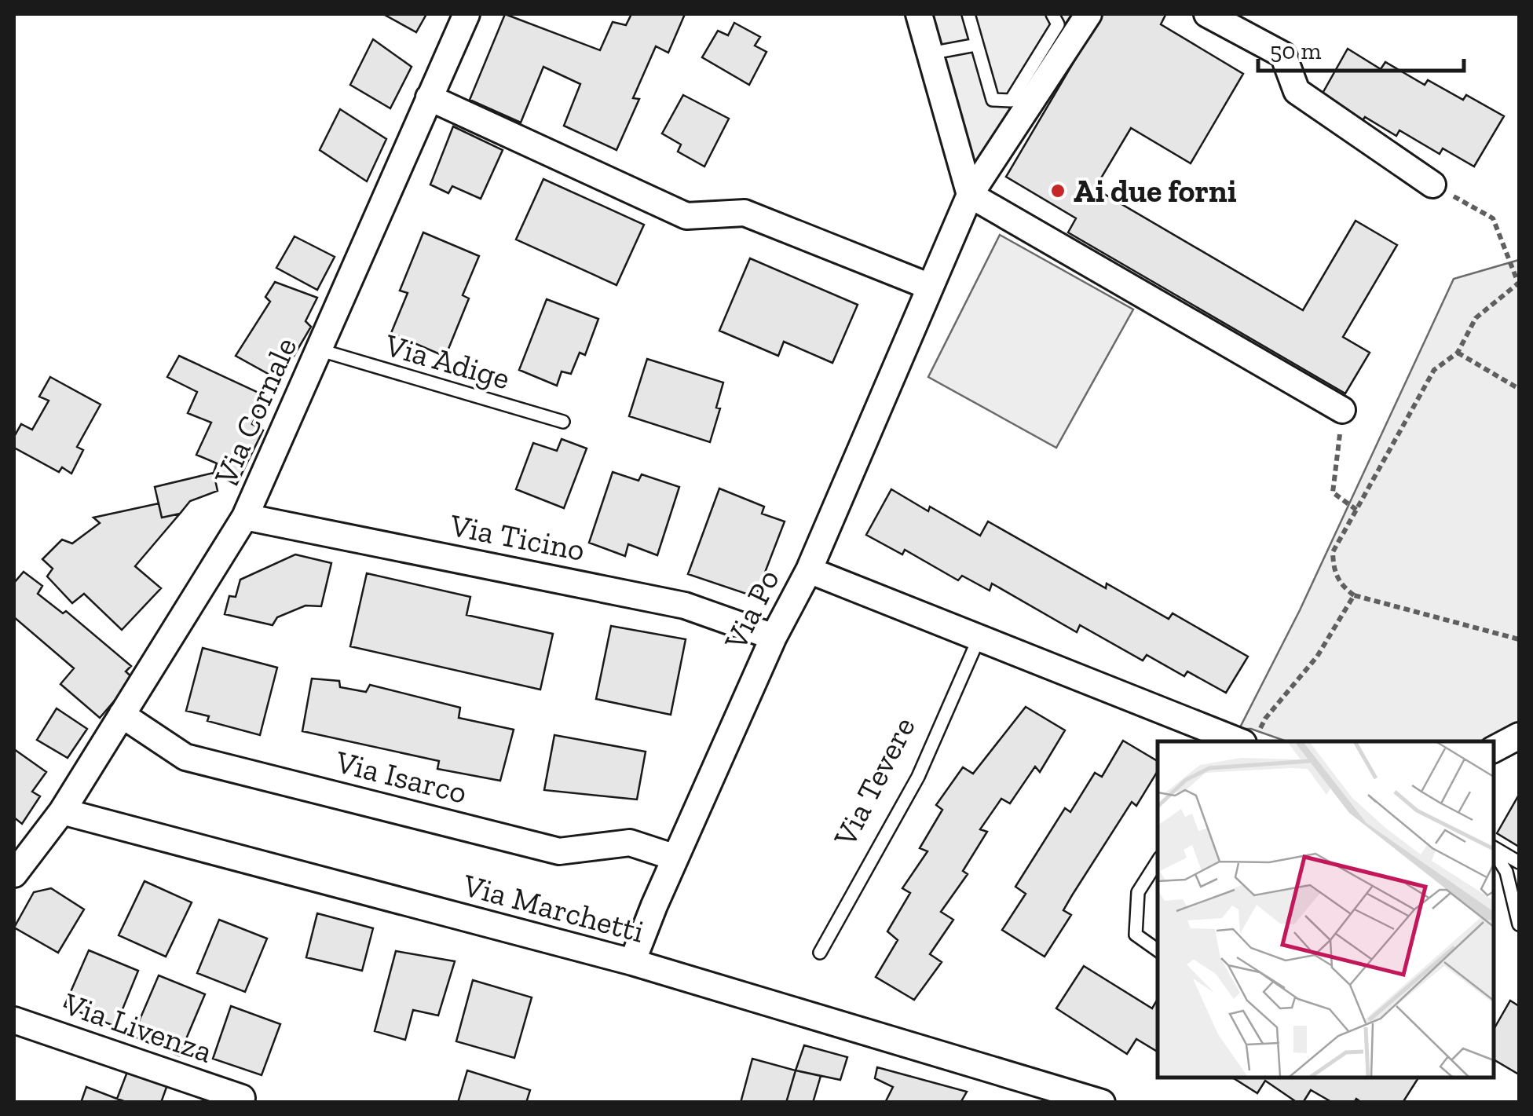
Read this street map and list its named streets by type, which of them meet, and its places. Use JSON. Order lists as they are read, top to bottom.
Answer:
{
  "streets": {
    "street": [
      "Via Cornale",
      "Via Ticino",
      "Via Po",
      "Via Isarco",
      "Via Marchetti",
      "Via Livenza"
    ],
    "lane": ["Via Adige", "Via Tevere"]
  },
  "crossings": [
    ["Via Adige", "Via Cornale"],
    ["Via Cornale", "Via Ticino"],
    ["Via Cornale", "Via Isarco"],
    ["Via Cornale", "Via Marchetti"],
    ["Via Ticino", "Via Po"],
    ["Via Po", "Via Isarco"],
    ["Via Po", "Via Marchetti"]
  ],
  "places": ["Ai due forni"],
  "scale_bar": "50 m"
}
